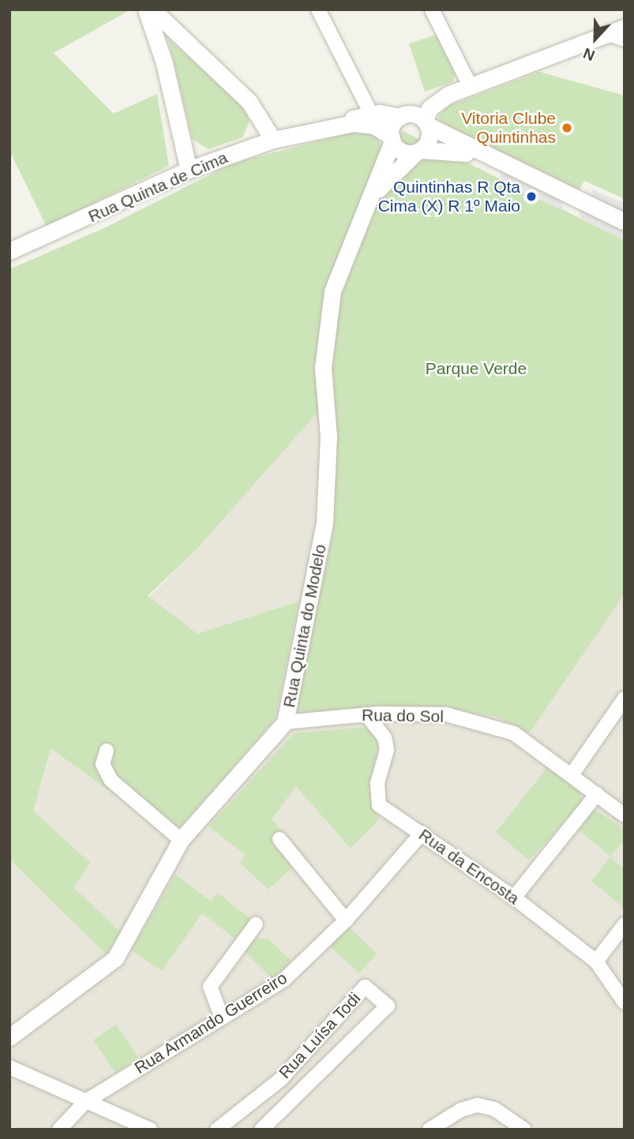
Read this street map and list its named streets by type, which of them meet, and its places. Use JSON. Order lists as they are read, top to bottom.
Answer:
{
  "streets": {
    "street": [
      "Rua Quinta de Cima",
      "Rua Quinta do Modelo",
      "Rua do Sol",
      "Rua da Encosta",
      "Rua Armando Guerreiro",
      "Rua Luísa Todi"
    ]
  },
  "crossings": [
    ["Rua Quinta de Cima", "Rua Quinta do Modelo"],
    ["Rua Quinta do Modelo", "Rua do Sol"],
    ["Rua do Sol", "Rua da Encosta"],
    ["Rua da Encosta", "Rua Armando Guerreiro"]
  ],
  "parks": ["Parque Verde"],
  "places": ["Vitoria Clube Quintinhas", "Quintinhas R Qta Cima (X) R 1º Maio"],
  "north": "bottom"
}
